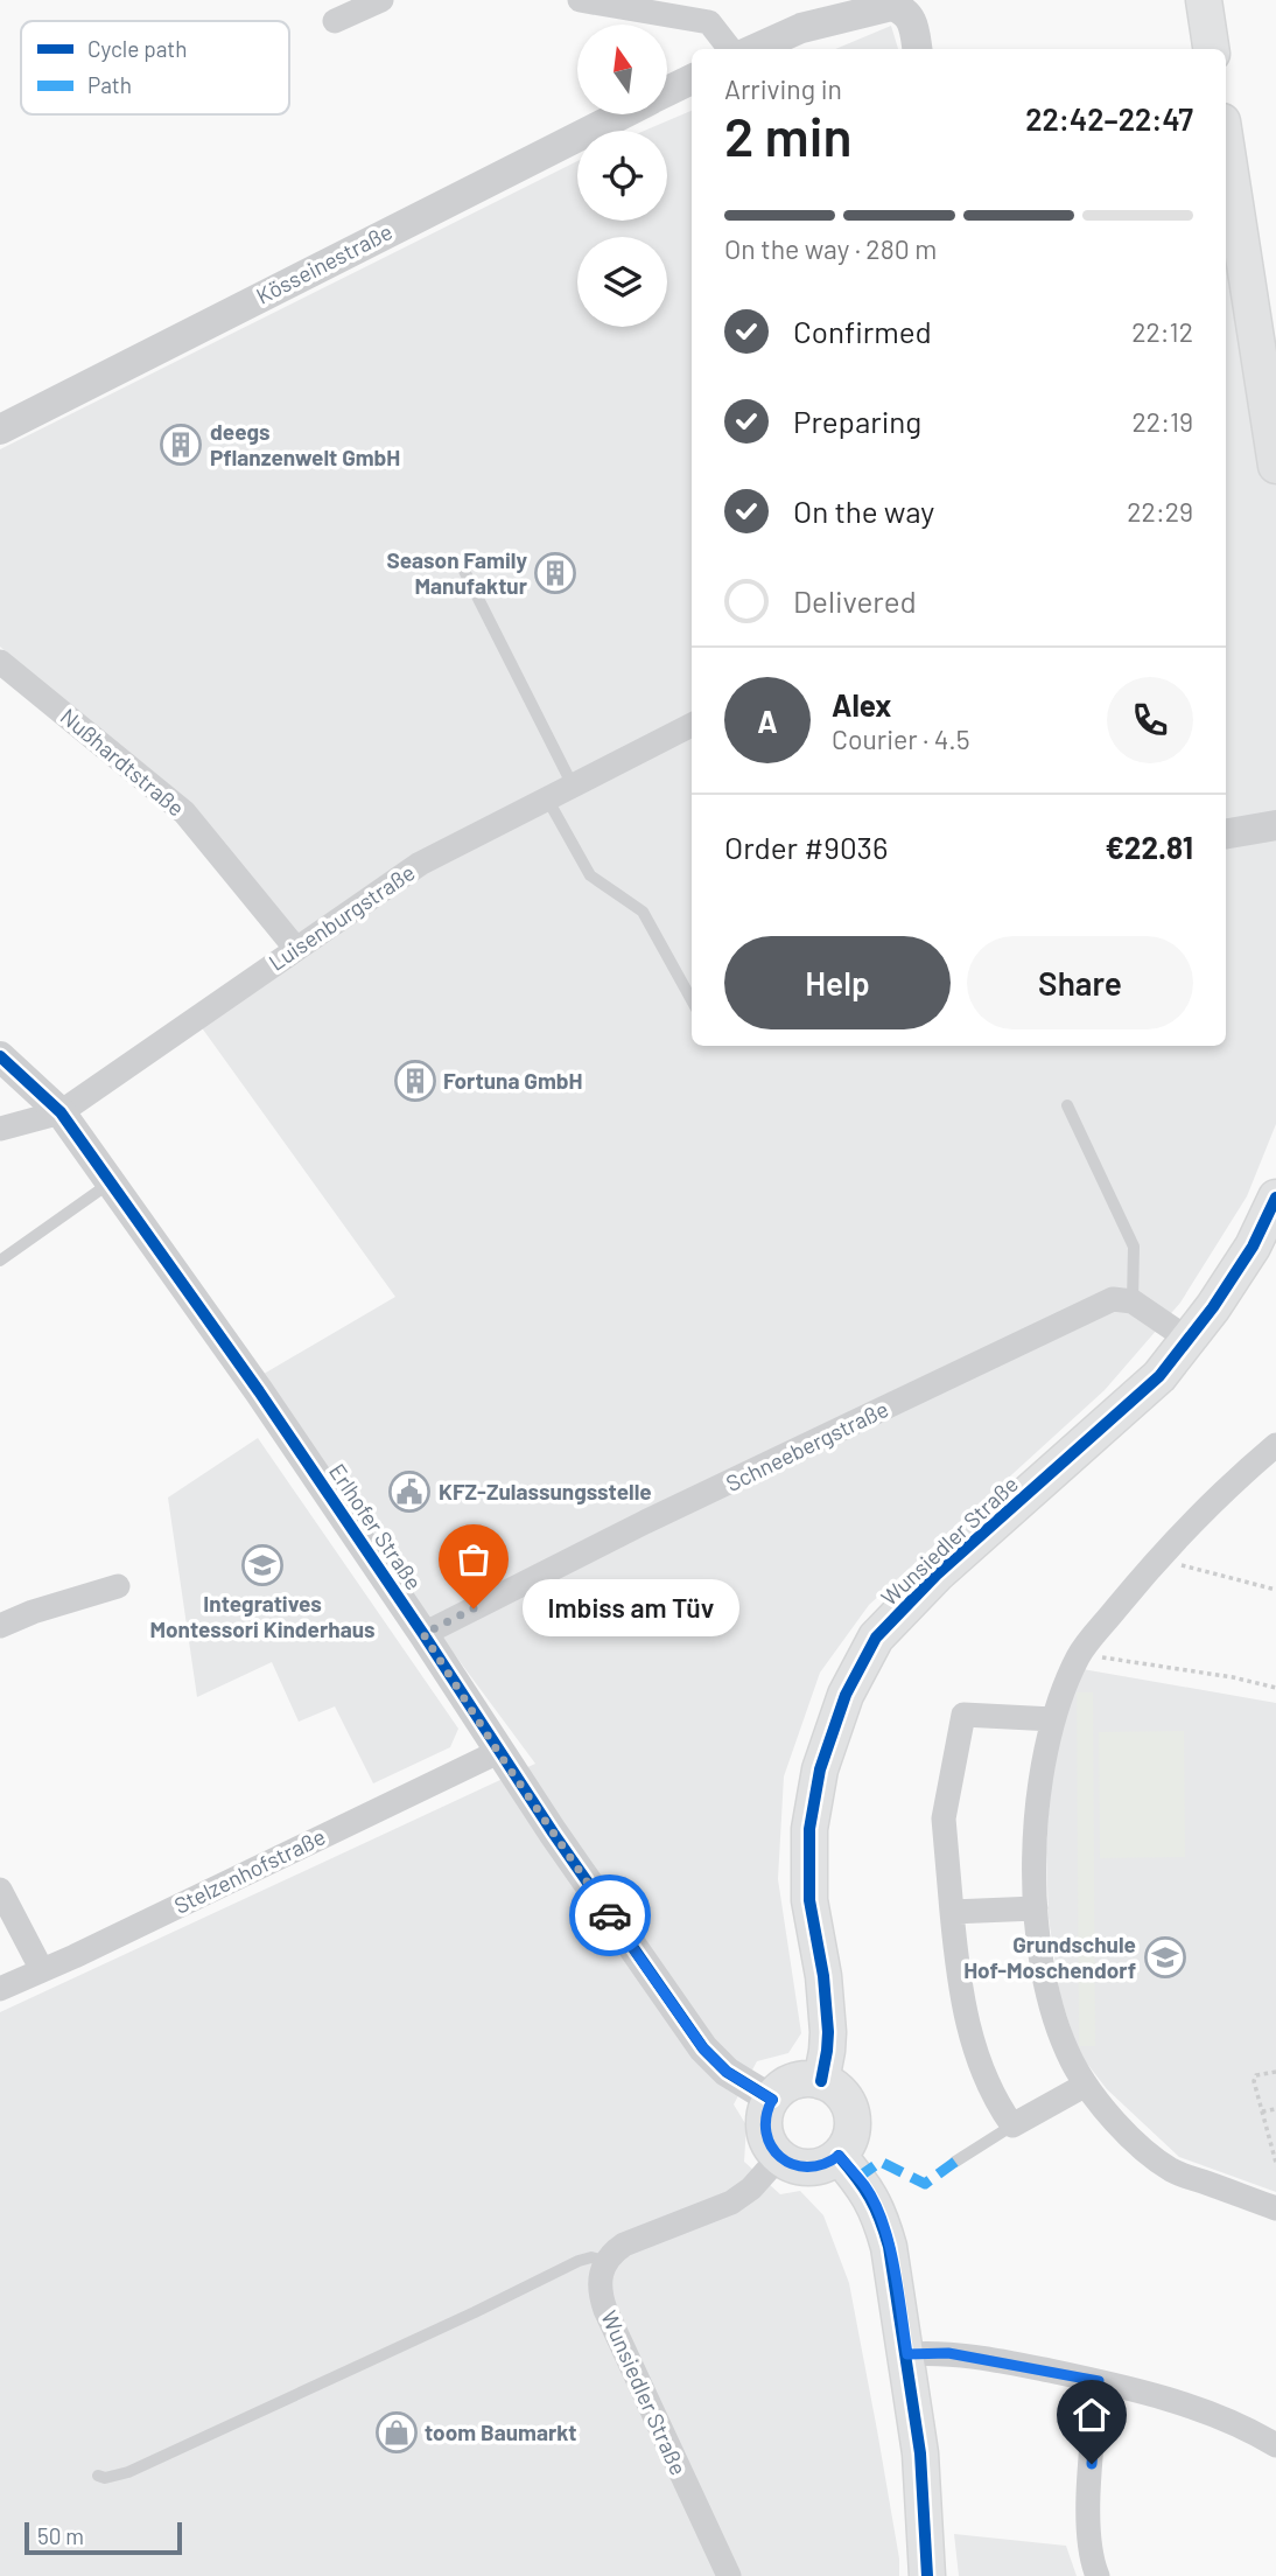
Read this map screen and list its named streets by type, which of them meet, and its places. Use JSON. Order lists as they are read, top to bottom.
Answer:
{
  "streets": {
    "main road": ["Wunsiedler Straße"],
    "street": [
      "Kösseinestraße",
      "Nußhardtstraße",
      "Luisenburgstraße",
      "Schneebergstraße",
      "Erlhofer Straße",
      "Stelzenhofstraße"
    ]
  },
  "crossings": [
    ["Nußhardtstraße", "Luisenburgstraße"],
    ["Luisenburgstraße", "Erlhofer Straße"],
    ["Schneebergstraße", "Erlhofer Straße"],
    ["Erlhofer Straße", "Wunsiedler Straße"],
    ["Erlhofer Straße", "Stelzenhofstraße"]
  ],
  "places": {
    "building": ["deegs Pflanzenwelt GmbH", "Season Family Manufaktur", "Fortuna GmbH"],
    "public building": ["KFZ-Zulassungsstelle"],
    "school or university": ["Integratives Montessori Kinderhaus", "Grundschule Hof-Moschendorf"],
    "other": ["Imbiss am Tüv"],
    "shop": ["toom Baumarkt"]
  },
  "legend": ["Cycle path", "Path"],
  "scale_bar": "50 m",
  "north": "top",
  "page": {
    "heading": ["2 min", "Arriving in", "22:42–22:47"],
    "panel": [
      "Alex",
      "Courier · 4.5",
      "Order #9036",
      "€22.81"
    ],
    "bar": "On the way · 280 m",
    "list": [
      ["Confirmed", "22:12"],
      ["Preparing", "22:19"],
      ["On the way", "22:29"],
      "Delivered"
    ],
    "round": "A",
    "buttons": ["Help", "Share"],
    "bubble": "Imbiss am Tüv",
    "scale": "50 m"
  }
}
